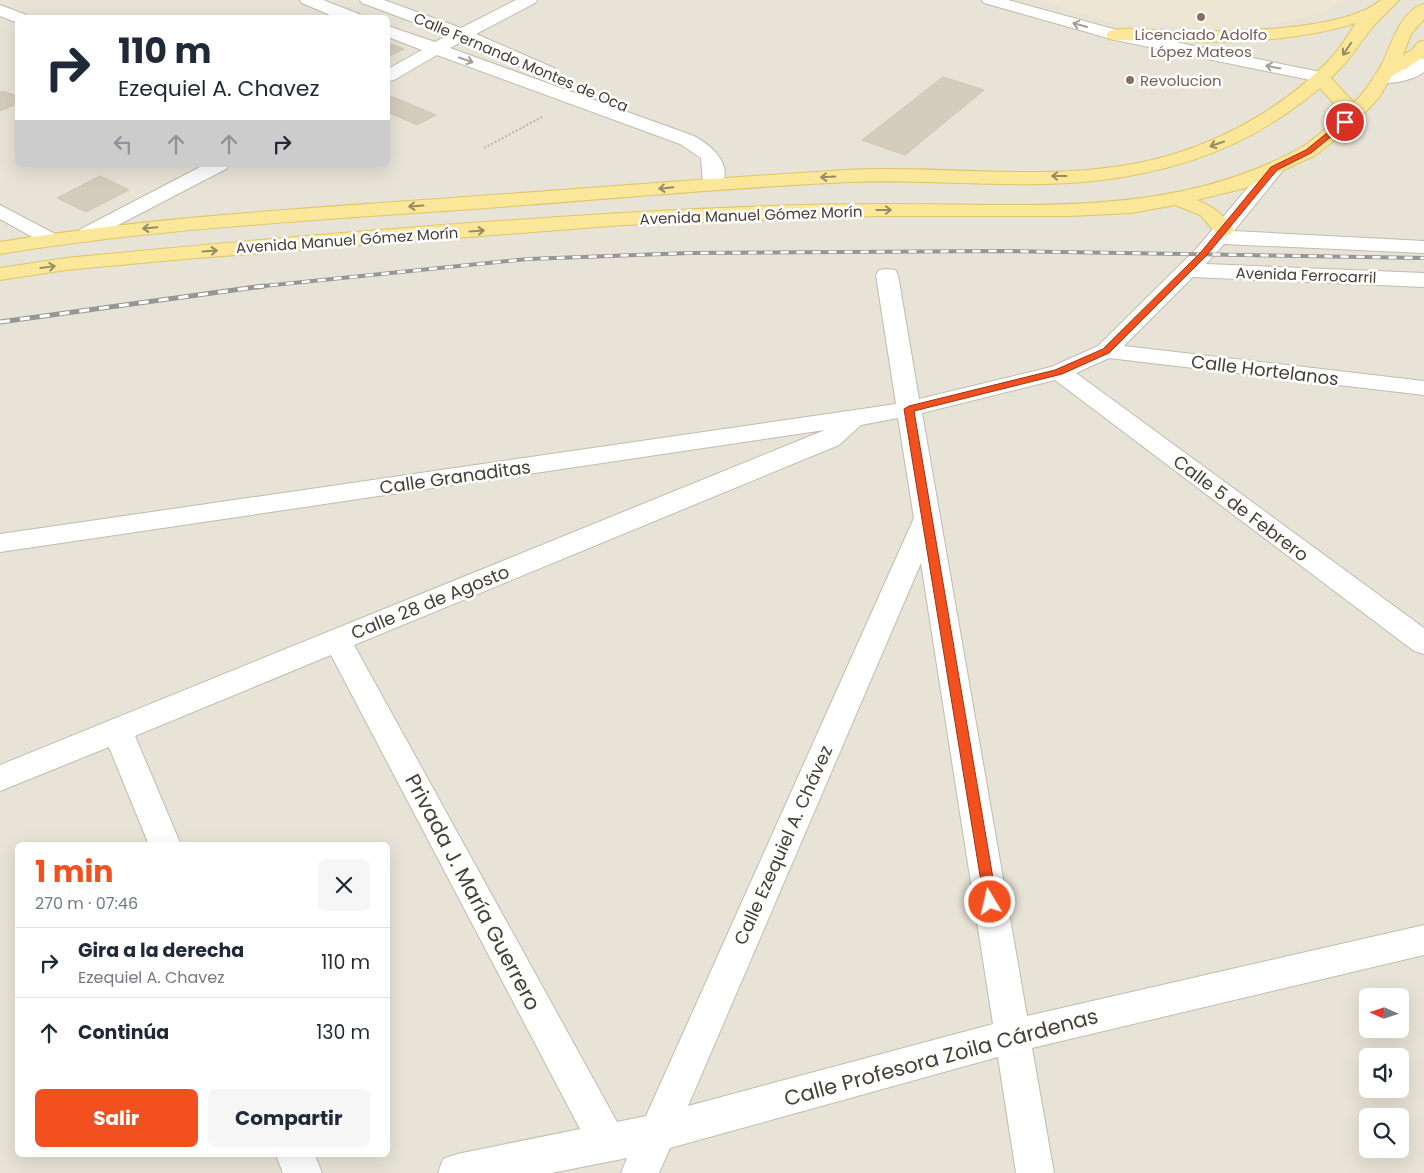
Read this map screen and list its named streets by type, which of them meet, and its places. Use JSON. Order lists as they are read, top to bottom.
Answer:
{
  "streets": {
    "main road": ["Avenida Manuel Gómez Morín"],
    "street": [
      "Calle Fernando Montes de Oca",
      "Avenida Ferrocarril",
      "Calle Hortelanos",
      "Calle Granaditas",
      "Calle 5 de Febrero",
      "Calle 28 de Agosto",
      "Calle Ezequiel A. Chávez",
      "Privada J. María Guerrero",
      "Calle Profesora Zoila Cárdenas"
    ]
  },
  "crossings": [
    ["Calle Fernando Montes de Oca", "Avenida Manuel Gómez Morín"],
    ["Calle Hortelanos", "Calle Granaditas"],
    ["Calle Granaditas", "Calle 5 de Febrero"],
    ["Calle Granaditas", "Calle 28 de Agosto"],
    ["Calle 28 de Agosto", "Privada J. María Guerrero"],
    ["Calle Ezequiel A. Chávez", "Calle Profesora Zoila Cárdenas"],
    ["Privada J. María Guerrero", "Calle Profesora Zoila Cárdenas"]
  ],
  "places": ["Licenciado Adolfo López Mateos", "Revolucion"],
  "north": "left",
  "page": {
    "turn": ["110 m", "Ezequiel A. Chavez"],
    "heading": ["1 min", "270 m · 07:46"],
    "list": [
      {
        "name": "Gira a la derecha",
        "note": "Ezequiel A. Chavez",
        "value": "110 m"
      },
      {
        "name": "Continúa",
        "value": "130 m"
      }
    ],
    "buttons": ["Salir", "Compartir"]
  }
}
